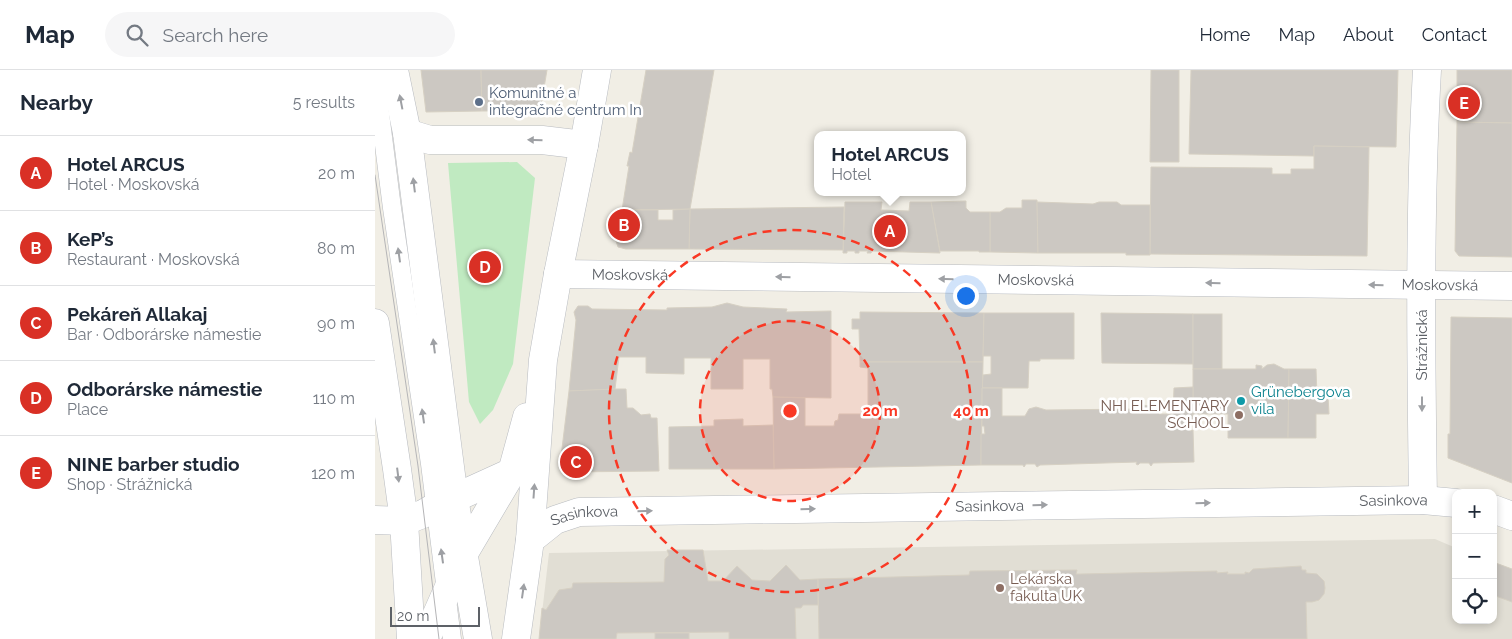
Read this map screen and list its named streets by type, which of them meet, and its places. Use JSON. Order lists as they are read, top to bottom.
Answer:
{
  "streets": {
    "street": ["Moskovská", "Strážnická", "Sasinkova"]
  },
  "crossings": [
    ["Moskovská", "Strážnická"],
    ["Strážnická", "Sasinkova"]
  ],
  "one_way": ["Moskovská", "Strážnická", "Sasinkova"],
  "places": [
    "Komunitné a integračné centrum In",
    "Grünebergova vila",
    "NHI ELEMENTARY SCHOOL",
    "Lekárska fakulta UK"
  ],
  "scale_bar": "20 m",
  "page": {
    "header": "Map",
    "search": "Search here",
    "nav": [
      "Home",
      "Map",
      "About",
      "Contact"
    ],
    "heading": ["Nearby", "5 results"],
    "pins": [
      "E",
      "B",
      "A",
      "D",
      "C"
    ],
    "popup": ["Hotel ARCUS", "Hotel"],
    "list": [
      {
        "mark": "A",
        "name": "Hotel ARCUS",
        "note": "Hotel · Moskovská",
        "value": "20 m"
      },
      {
        "mark": "B",
        "name": "KeP’s",
        "note": "Restaurant · Moskovská",
        "value": "80 m"
      },
      {
        "mark": "C",
        "name": "Pekáreň Allakaj",
        "note": "Bar · Odborárske námestie",
        "value": "90 m"
      },
      {
        "mark": "D",
        "name": "Odborárske námestie",
        "note": "Place",
        "value": "110 m"
      },
      {
        "mark": "E",
        "name": "NINE barber studio",
        "note": "Shop · Strážnická",
        "value": "120 m"
      }
    ],
    "map_buttons": ["+", "−"],
    "scale": "20 m"
  },
  "rings": ["20 m", "40 m"]
}
